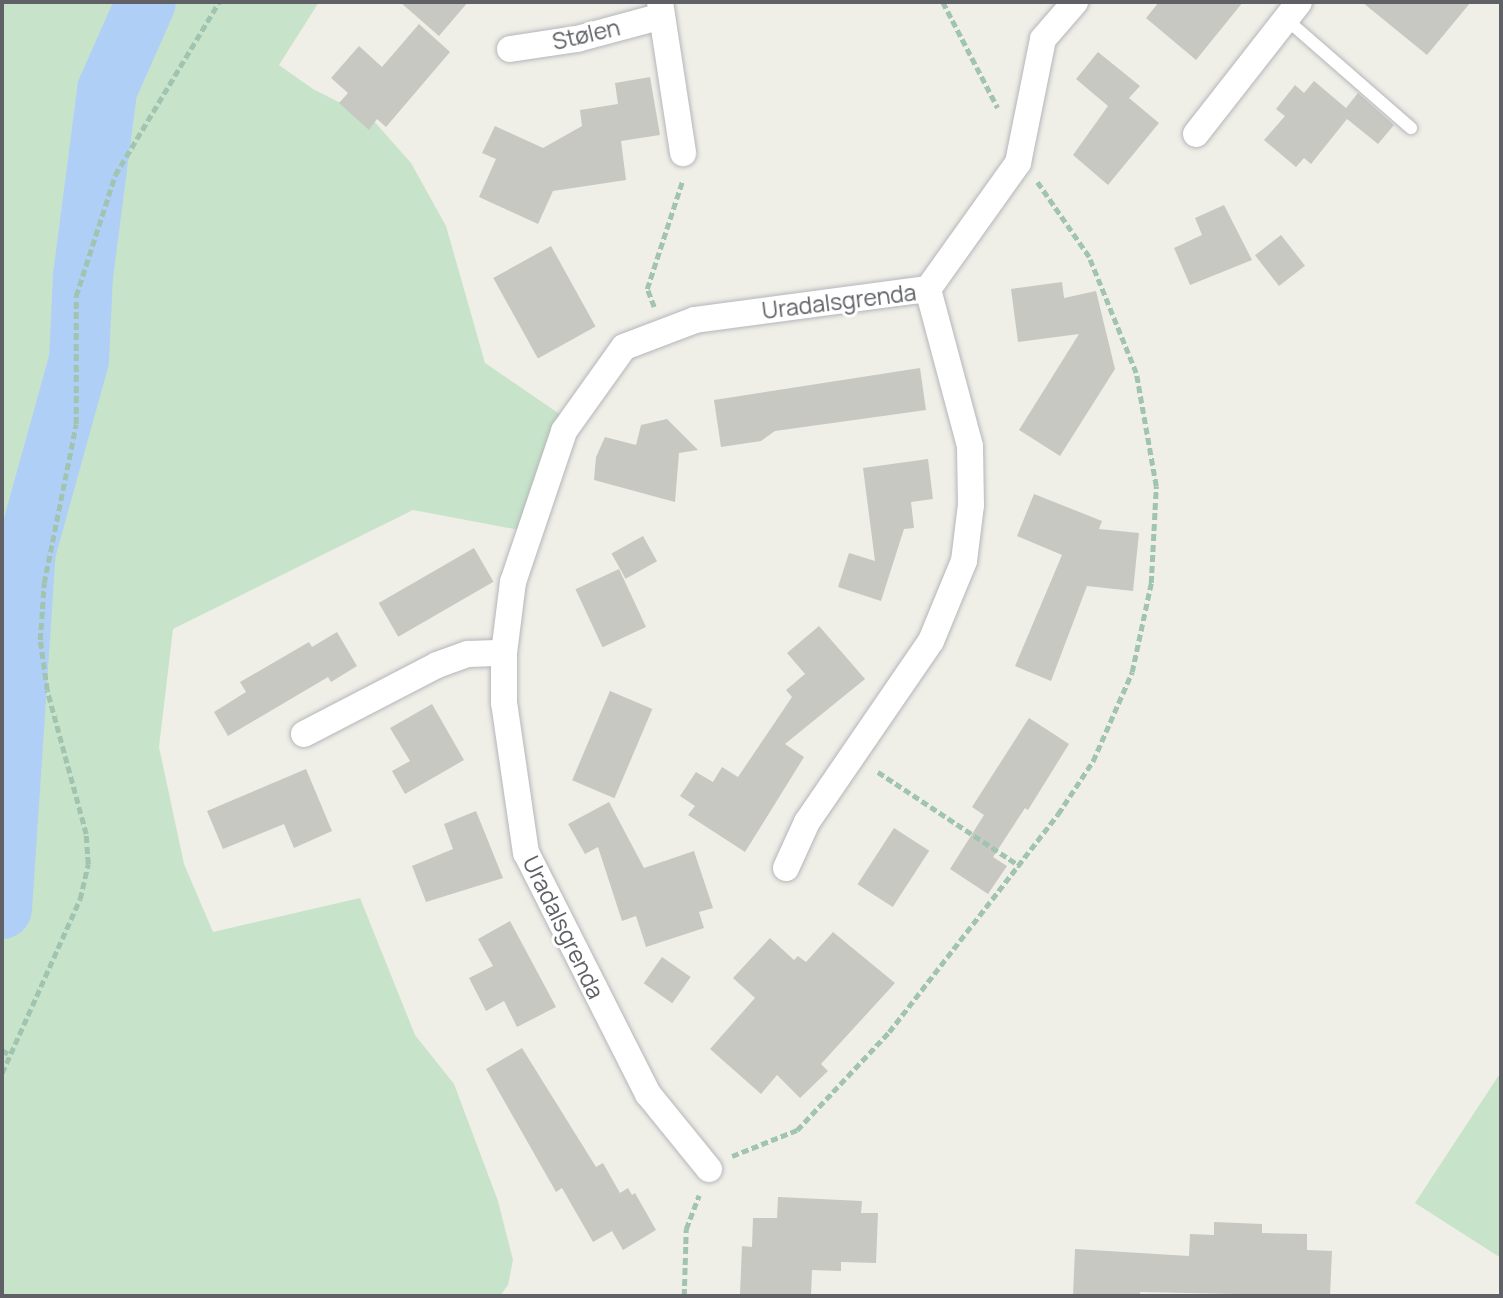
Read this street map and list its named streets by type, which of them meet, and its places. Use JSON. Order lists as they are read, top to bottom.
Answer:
{
  "streets": {
    "street": ["Stølen", "Uradalsgrenda"]
  }
}
